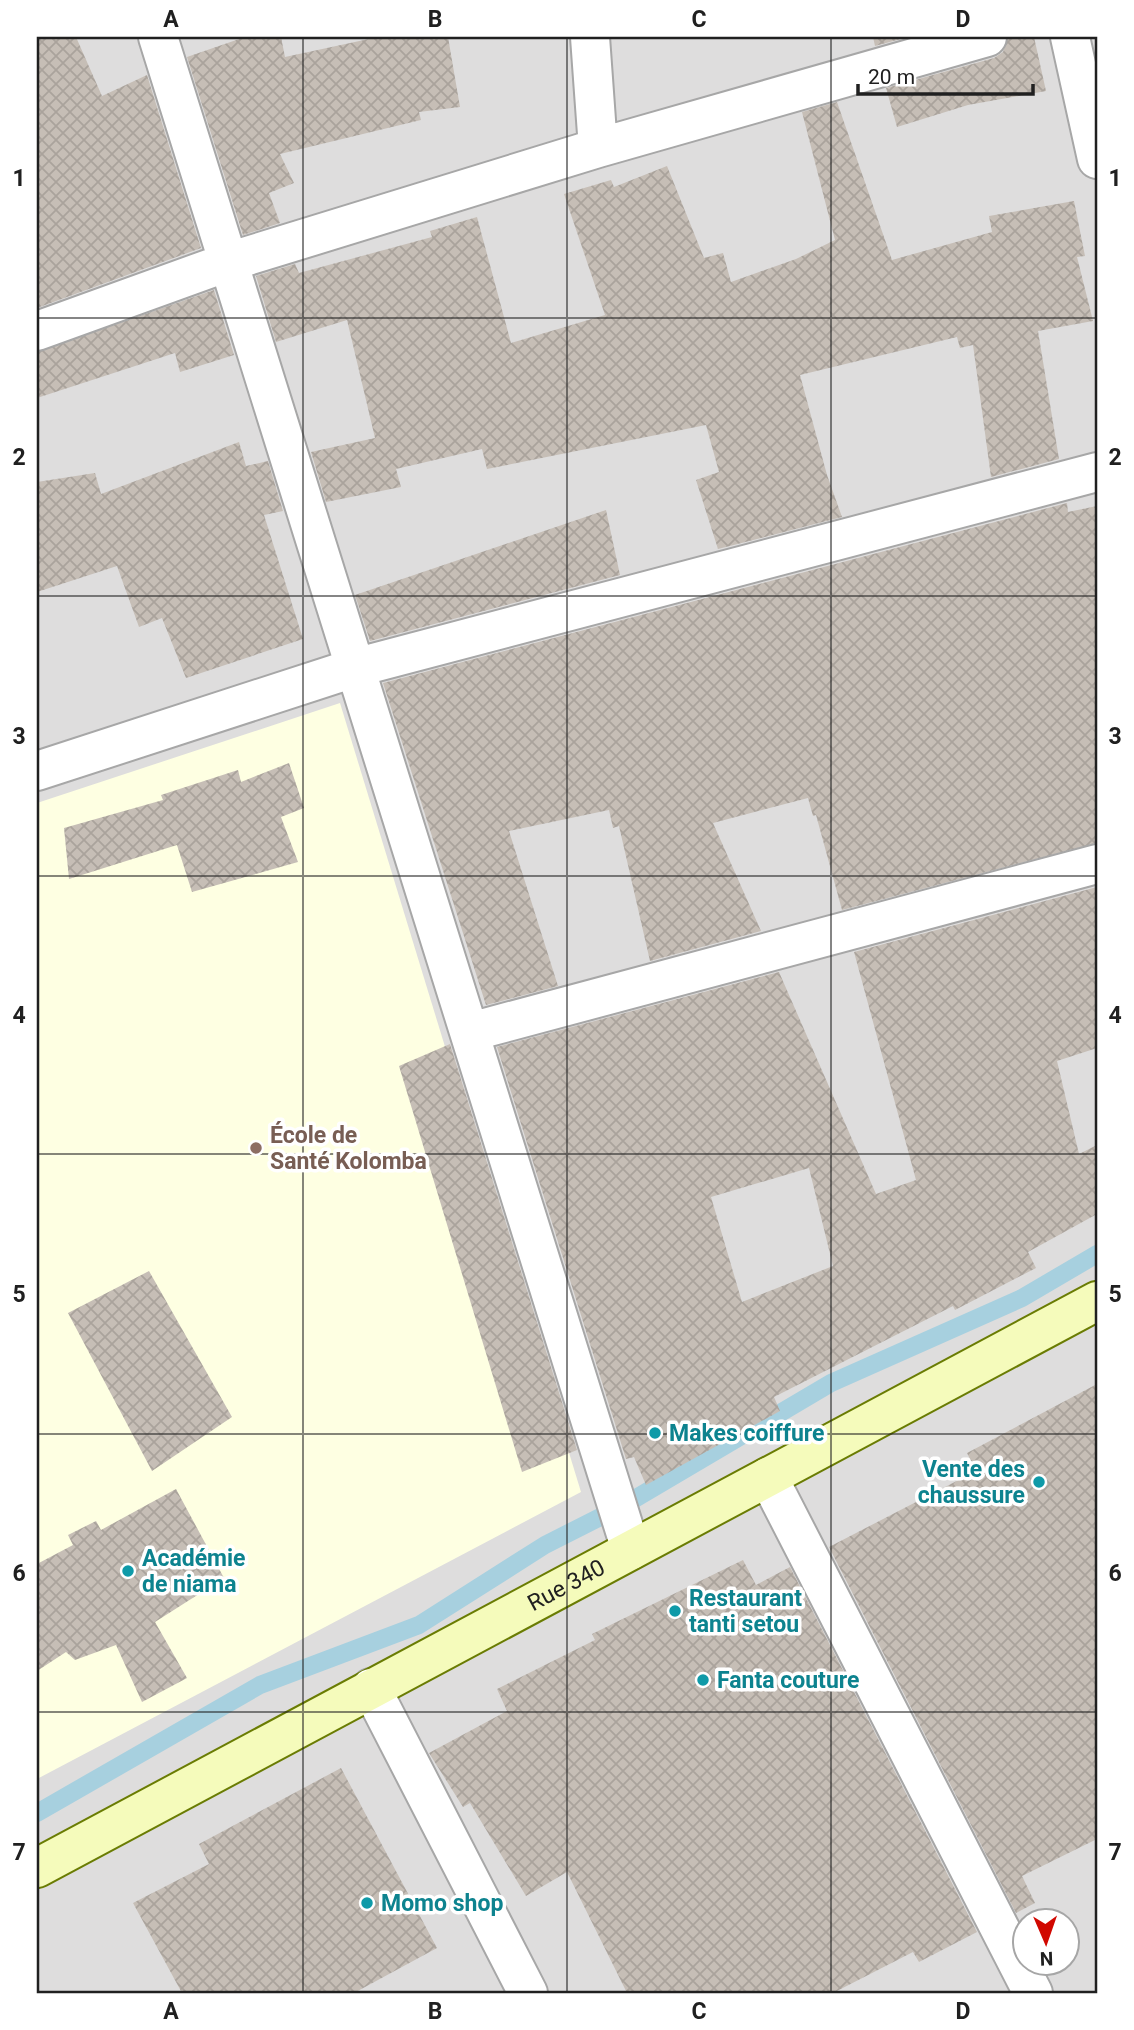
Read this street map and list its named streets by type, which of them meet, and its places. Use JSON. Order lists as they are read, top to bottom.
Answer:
{
  "streets": {
    "street": ["Rue 340"]
  },
  "places": [
    "École de Santé Kolomba",
    "Makes coiffure",
    "Vente des chaussure",
    "Académie de niama",
    "Restaurant tanti setou",
    "Fanta couture",
    "Momo shop"
  ],
  "scale_bar": "20 m",
  "north": "bottom",
  "grid": {
    "columns": [
      "A",
      "B",
      "C",
      "D"
    ],
    "rows": [
      "1",
      "2",
      "3",
      "4",
      "5",
      "6",
      "7"
    ]
  }
}
